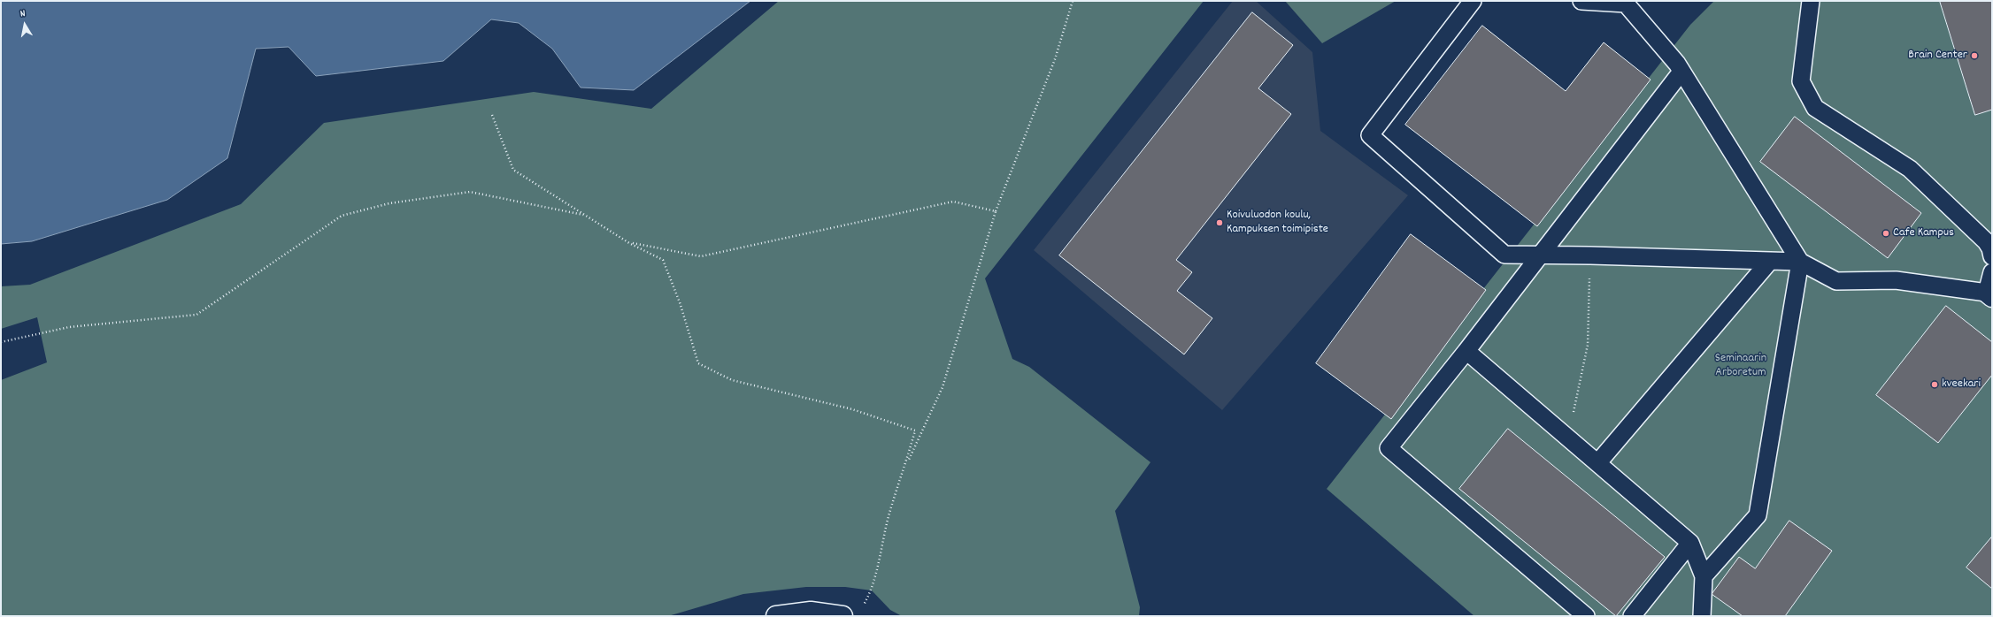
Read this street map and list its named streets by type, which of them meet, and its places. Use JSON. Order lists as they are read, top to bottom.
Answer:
{
  "parks": ["Seminaarin Arboretum"],
  "places": [
    "Brain Center",
    "Koivuluodon koulu, Kampuksen toimipiste",
    "Cafe Kampus",
    "kveekari"
  ],
  "north": "top"
}
